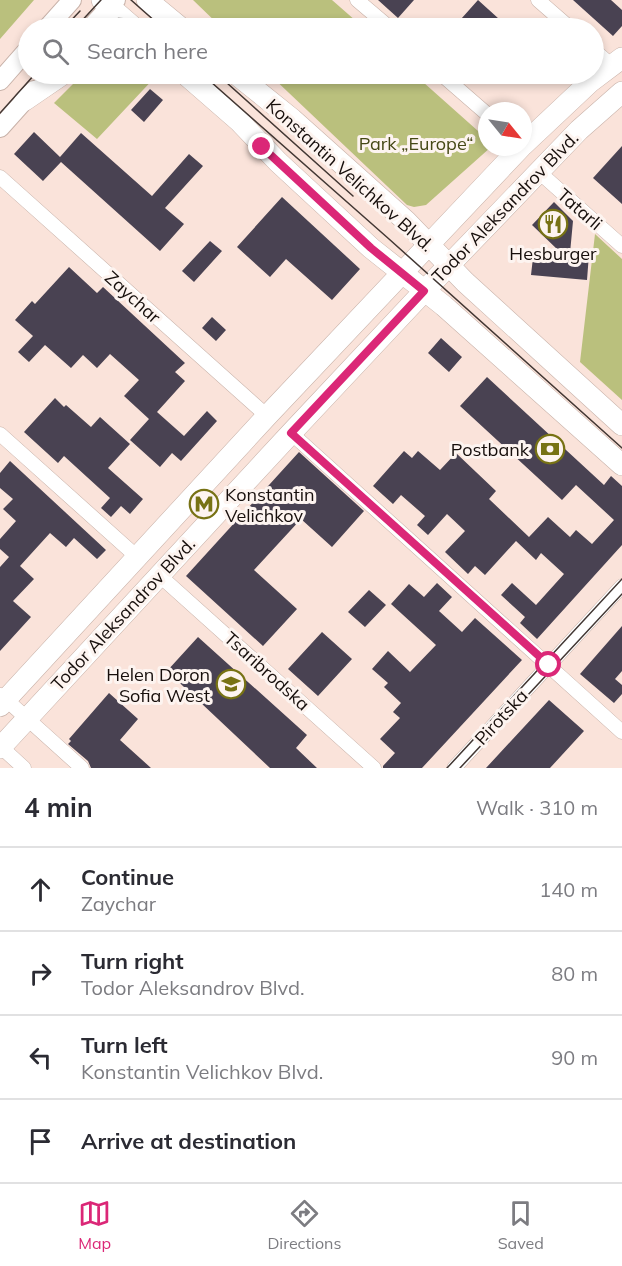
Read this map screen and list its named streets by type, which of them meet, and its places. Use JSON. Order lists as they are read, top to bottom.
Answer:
{
  "streets": {
    "main road": ["Konstantin Velichkov Blvd.", "Todor Aleksandrov Blvd."],
    "street": [
      "Tatarli",
      "Zaychar",
      "Tsaribrodska",
      "Pirotska"
    ]
  },
  "crossings": [
    ["Konstantin Velichkov Blvd.", "Todor Aleksandrov Blvd."],
    ["Todor Aleksandrov Blvd.", "Tatarli"],
    ["Todor Aleksandrov Blvd.", "Zaychar"],
    ["Todor Aleksandrov Blvd.", "Tsaribrodska"]
  ],
  "parks": ["Park „Europe“"],
  "places": {
    "restaurant": ["Hesburger"],
    "bank": ["Postbank"],
    "metro station": ["Konstantin Velichkov"],
    "school or university": ["Helen Doron Sofia West"]
  },
  "north": "bottom right",
  "page": {
    "search": "Search here",
    "heading": ["4 min", "Walk · 310 m"],
    "list": [
      ["Continue", "Zaychar", "140 m"],
      ["Turn right", "Todor Aleksandrov Blvd.", "80 m"],
      ["Turn left", "Konstantin Velichkov Blvd.", "90 m"],
      "Arrive at destination"
    ],
    "nav": ["Map", "Directions", "Saved"]
  }
}
